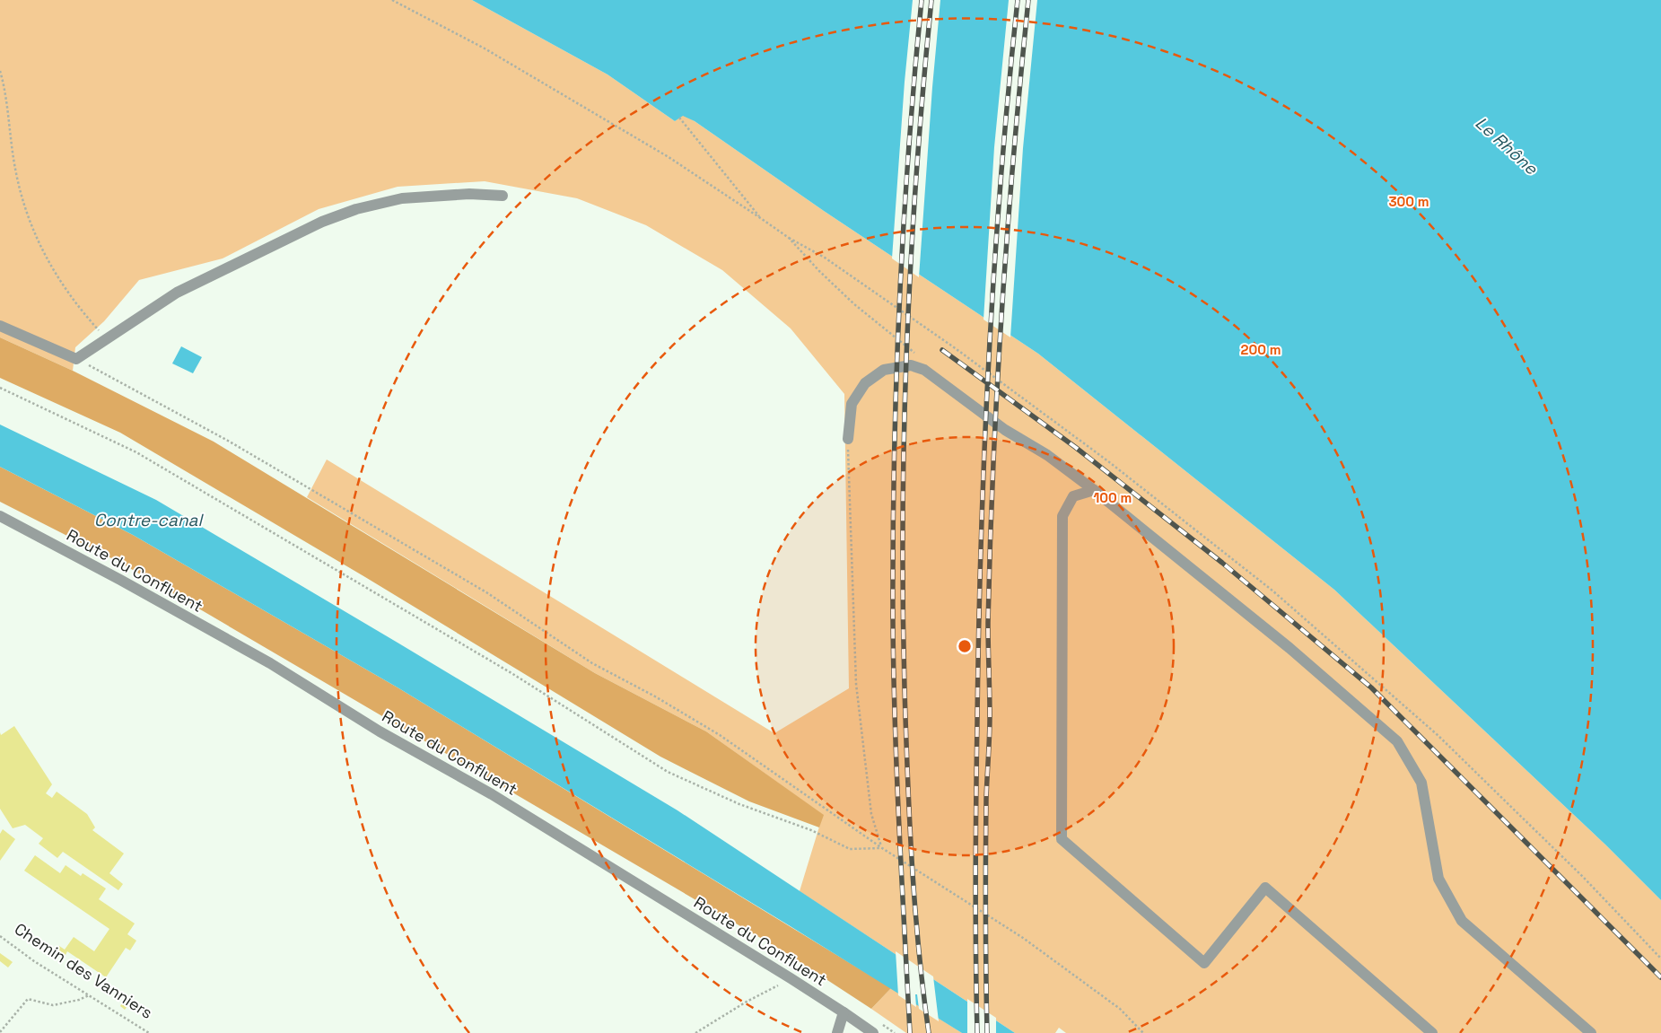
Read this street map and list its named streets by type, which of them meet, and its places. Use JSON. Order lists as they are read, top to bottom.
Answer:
{
  "streets": {
    "street": ["Route du Confluent"],
    "path": ["Chemin des Vanniers"]
  },
  "water": ["Le Rhône", "Contre-canal"],
  "rings": ["300 m", "200 m", "100 m"]
}
